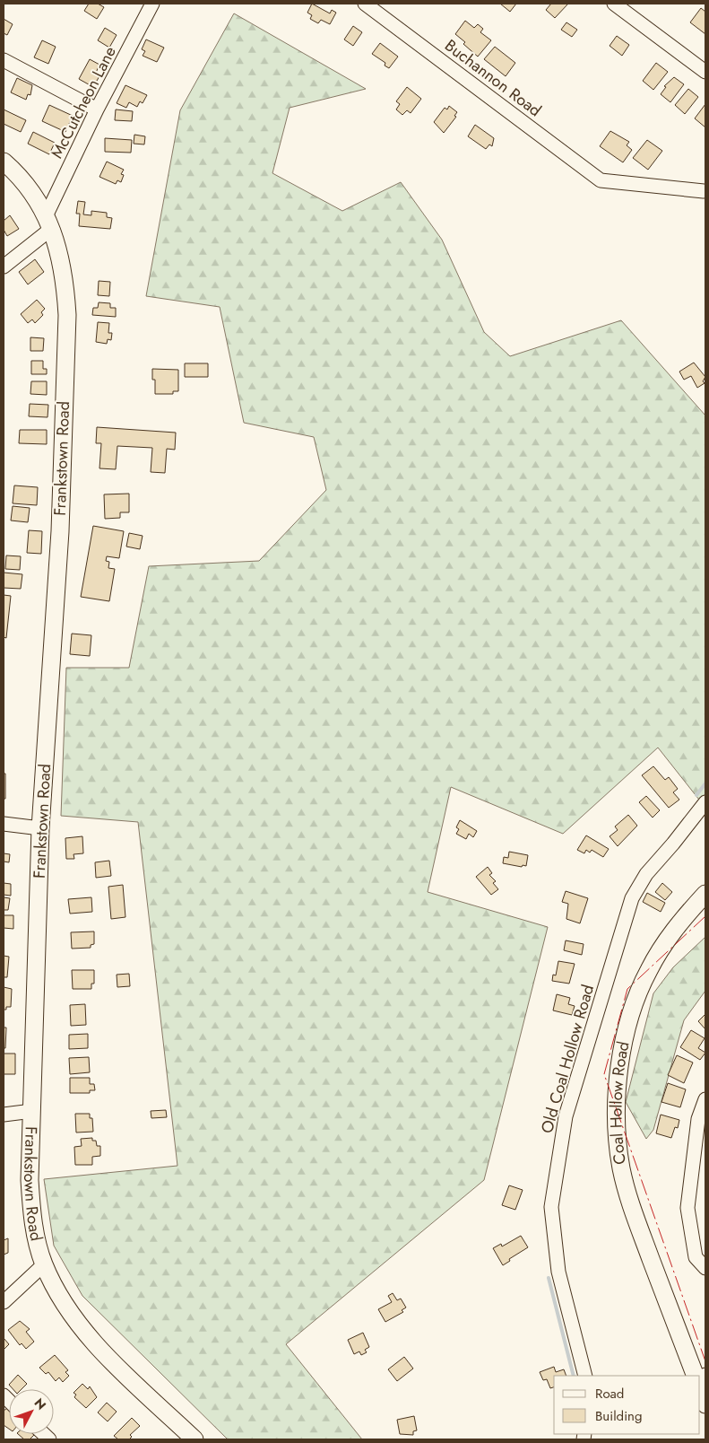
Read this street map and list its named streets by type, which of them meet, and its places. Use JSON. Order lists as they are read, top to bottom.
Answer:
{
  "streets": {
    "main road": ["Frankstown Road", "Coal Hollow Road"],
    "street": ["Buchannon Road", "McCutcheon Lane", "Old Coal Hollow Road"]
  },
  "crossings": [
    ["McCutcheon Lane", "Frankstown Road"]
  ],
  "legend": ["Road", "Building"],
  "north": "top right"
}
